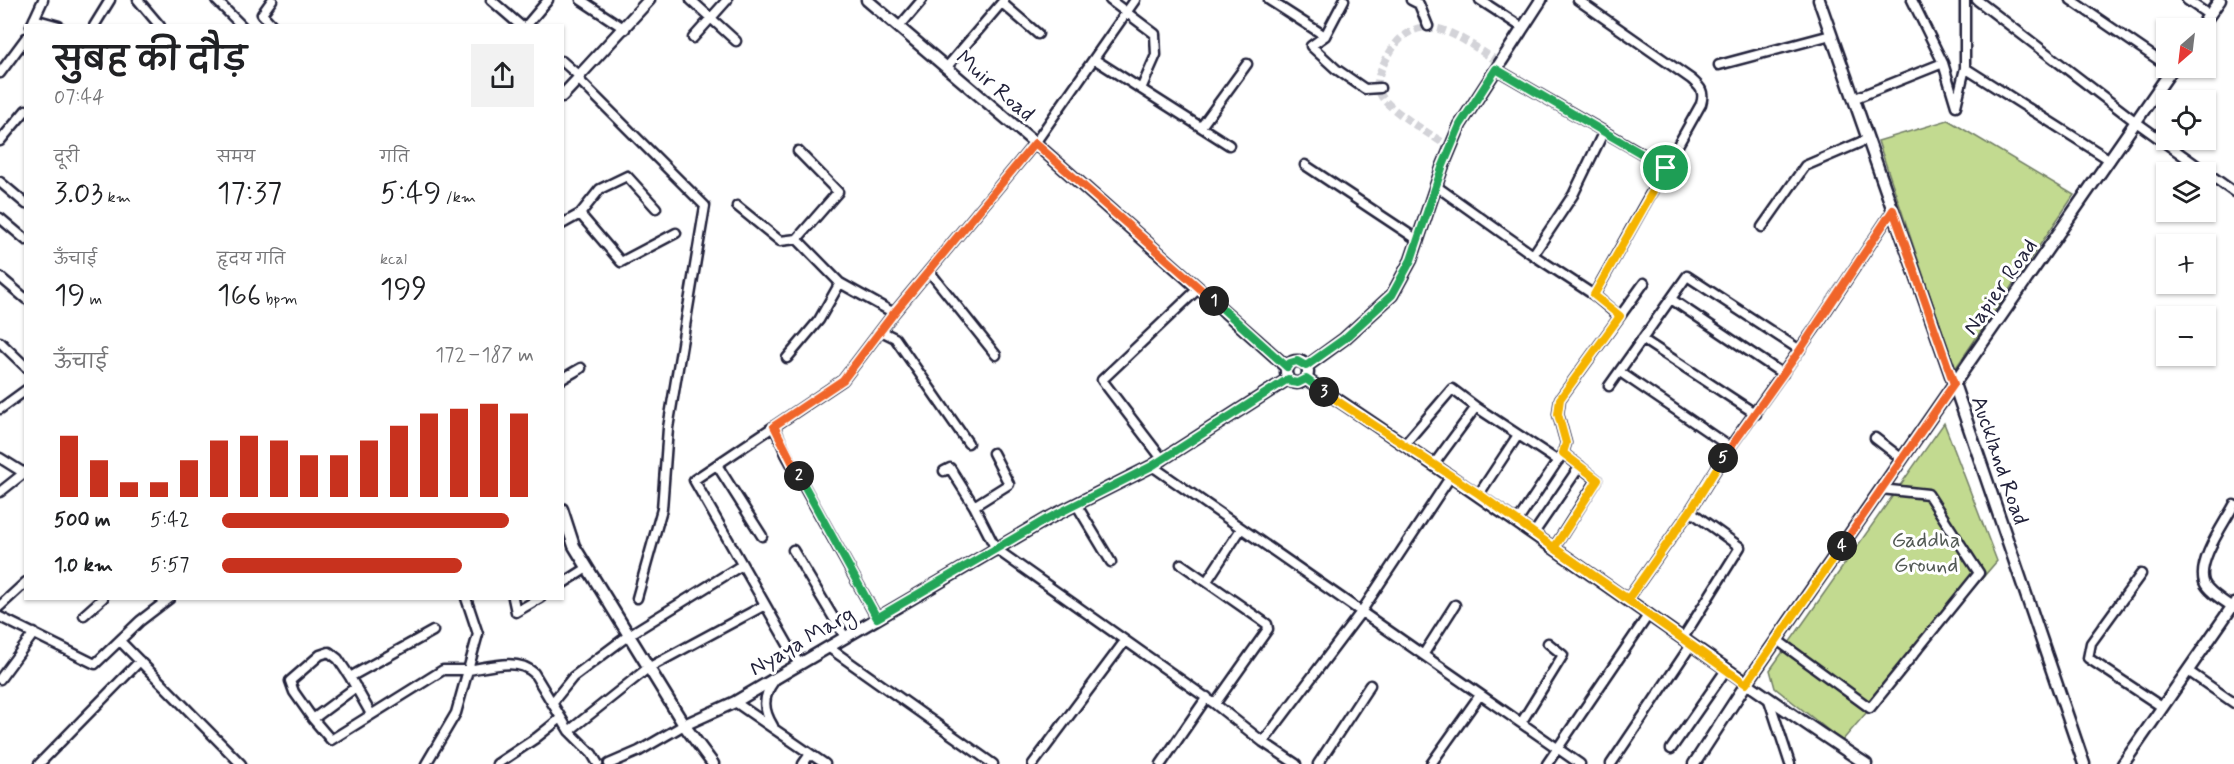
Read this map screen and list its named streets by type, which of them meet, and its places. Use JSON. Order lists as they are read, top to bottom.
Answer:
{
  "streets": {
    "street": [
      "Muir Road",
      "Napier Road",
      "Auckland Road",
      "Nyaya Marg"
    ]
  },
  "crossings": [
    ["Muir Road", "Nyaya Marg"],
    ["Napier Road", "Auckland Road"]
  ],
  "parks": ["Gaddha Ground"],
  "north": "bottom left",
  "page": {
    "map_buttons": ["+", "−"],
    "heading": ["सुबह की दौड़", "07:44"],
    "stats": [
      ["दूरी", "3.03 km"],
      ["समय", "17:37"],
      ["गति", "5:49 /km"],
      ["ऊँचाई", "19 m"],
      ["हृदय गति", "166 bpm"],
      ["kcal", "199"]
    ],
    "pins": [
      "1",
      "3",
      "5",
      "2",
      "4"
    ],
    "chart": ["ऊँचाई", "172–187 m"],
    "list": [
      {
        "name": "500 m",
        "note": "5:42"
      },
      {
        "name": "1.0 km",
        "note": "5:57"
      }
    ]
  }
}
